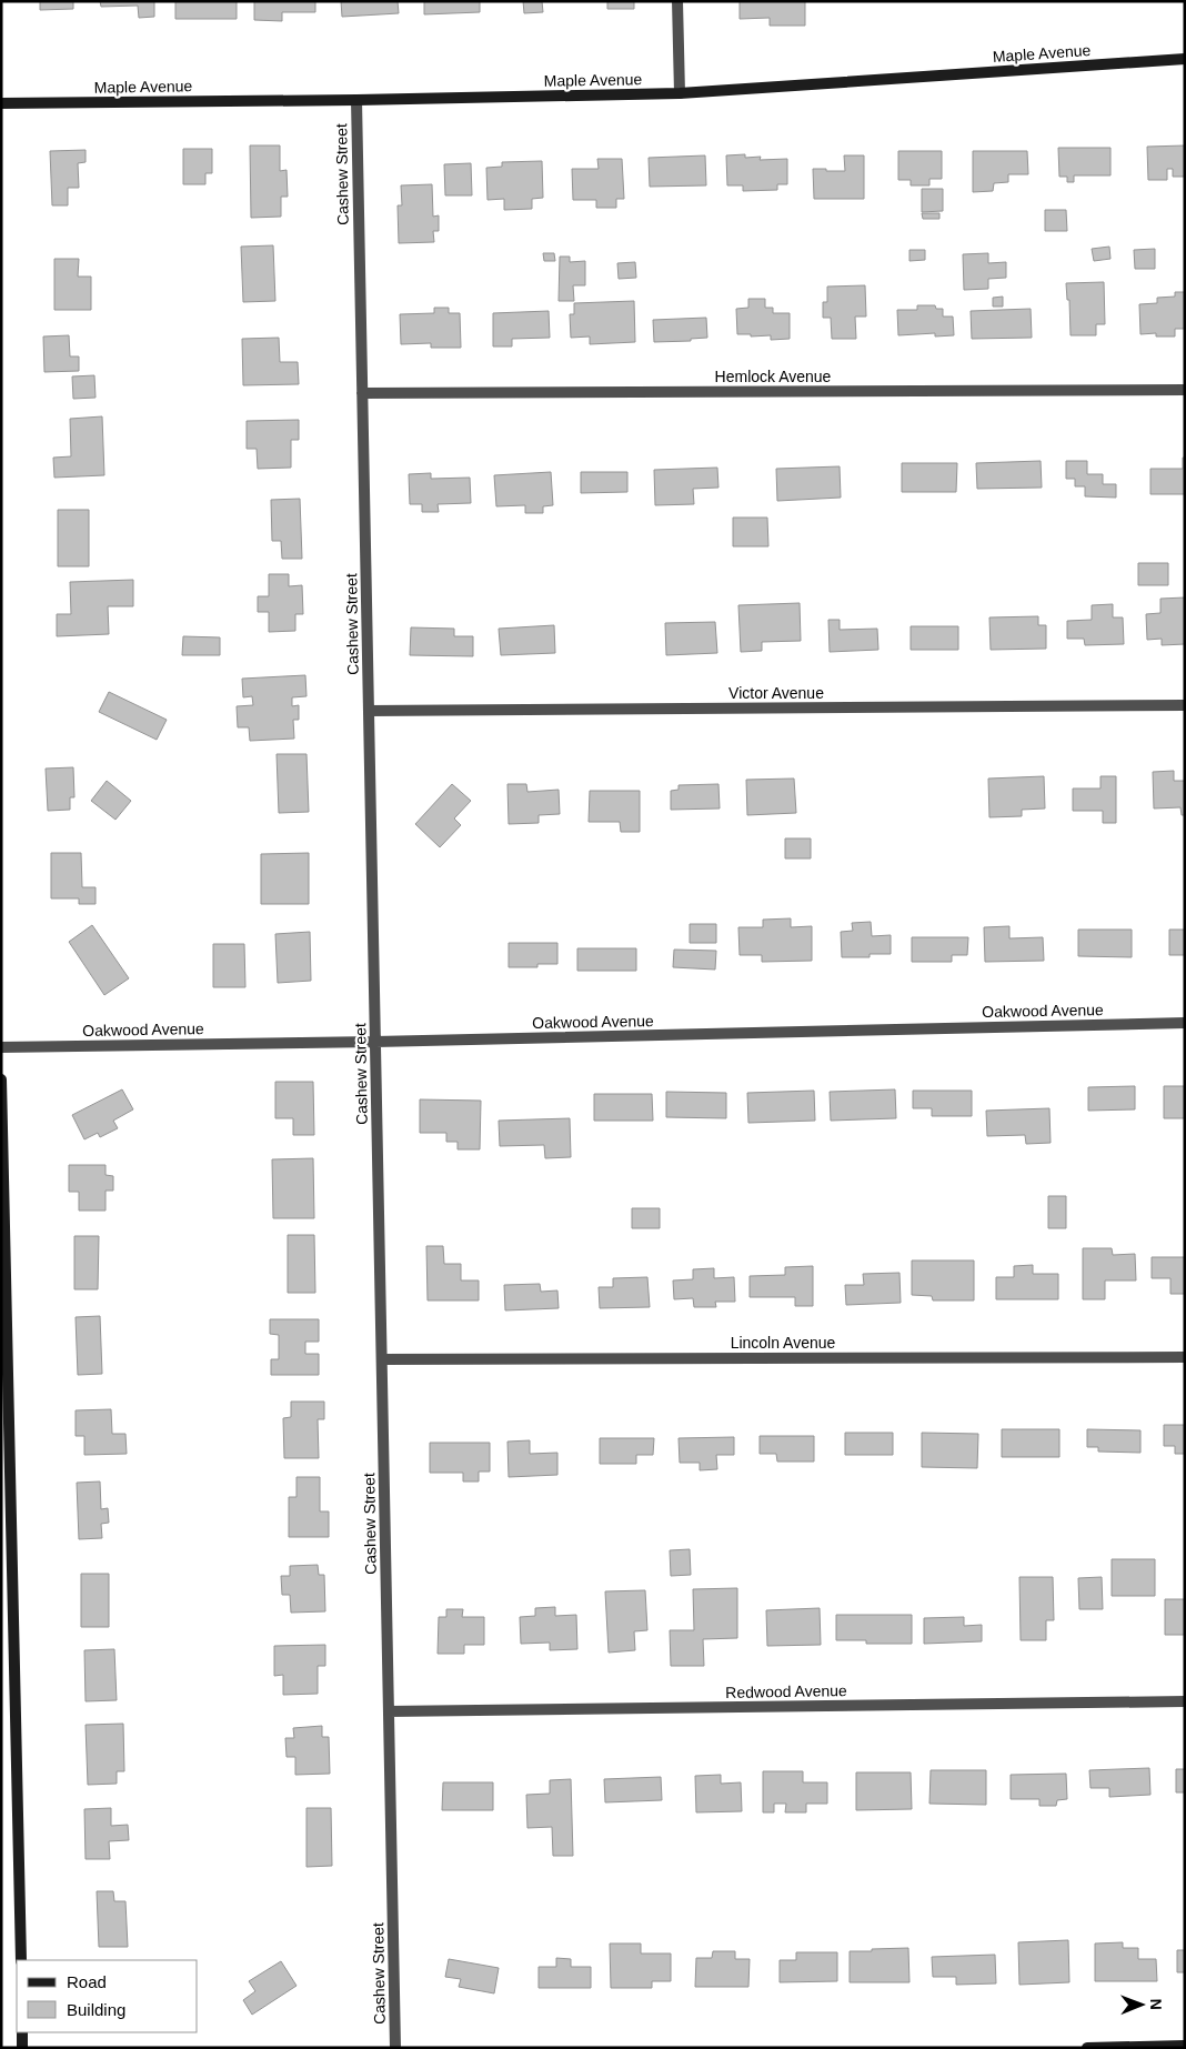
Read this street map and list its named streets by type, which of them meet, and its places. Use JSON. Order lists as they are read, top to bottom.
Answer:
{
  "streets": {
    "street": [
      "Maple Avenue",
      "Cashew Street",
      "Hemlock Avenue",
      "Victor Avenue",
      "Oakwood Avenue",
      "Lincoln Avenue",
      "Redwood Avenue"
    ]
  },
  "crossings": [
    ["Maple Avenue", "Cashew Street"],
    ["Cashew Street", "Hemlock Avenue"],
    ["Cashew Street", "Victor Avenue"],
    ["Cashew Street", "Oakwood Avenue"],
    ["Cashew Street", "Lincoln Avenue"],
    ["Cashew Street", "Redwood Avenue"]
  ],
  "legend": ["Road", "Building"],
  "north": "right"
}
